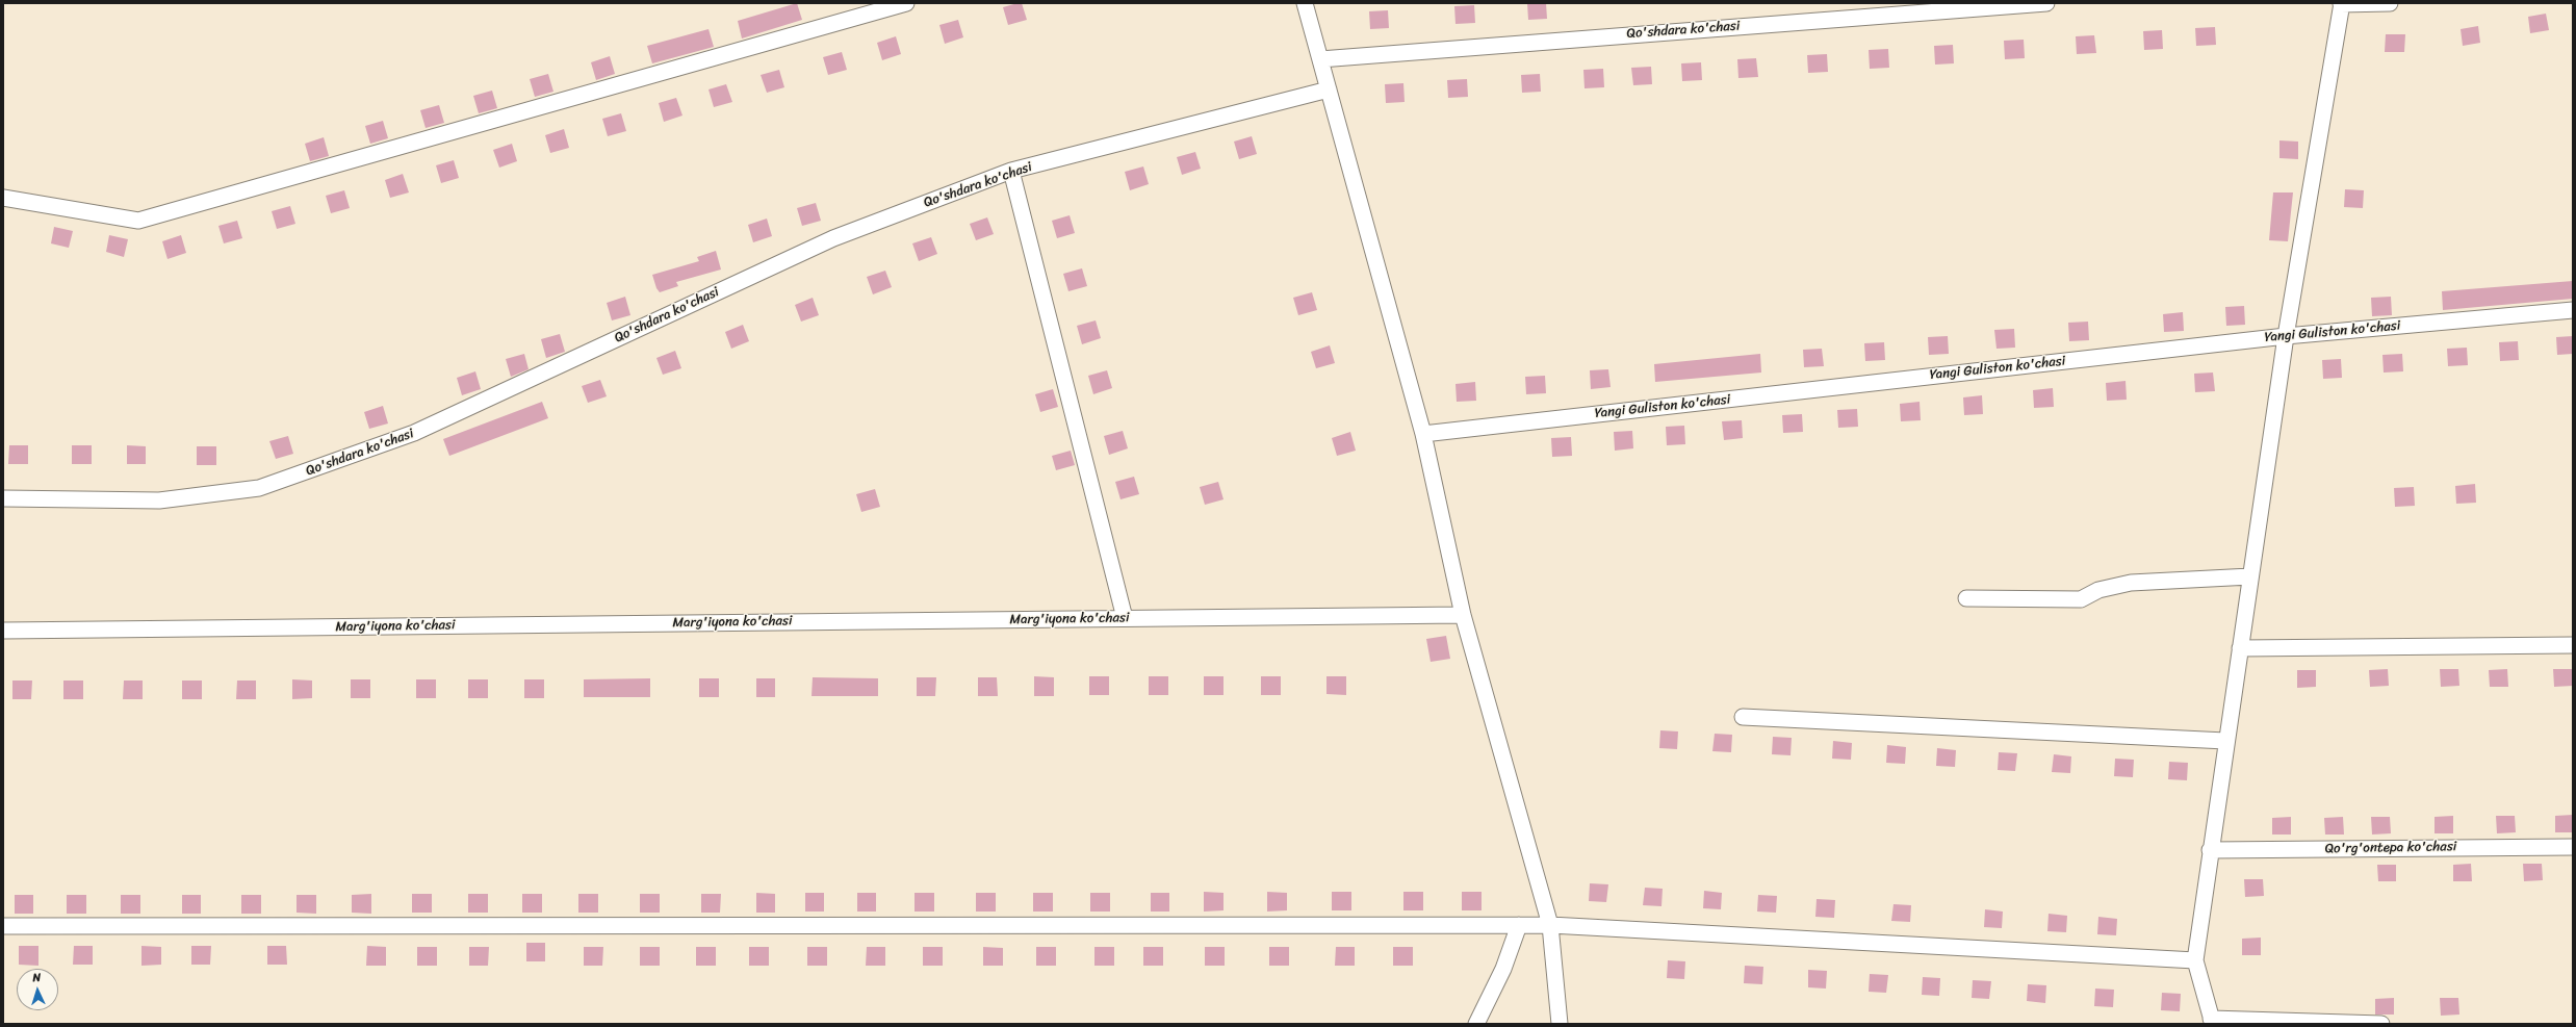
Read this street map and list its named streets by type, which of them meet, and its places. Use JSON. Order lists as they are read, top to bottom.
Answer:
{
  "streets": {
    "street": [
      "Qo'shdara ko'chasi",
      "Yangi Guliston ko'chasi",
      "Marg'iyona ko'chasi",
      "Qo'rg'ontepa ko'chasi"
    ]
  },
  "north": "top"
}
